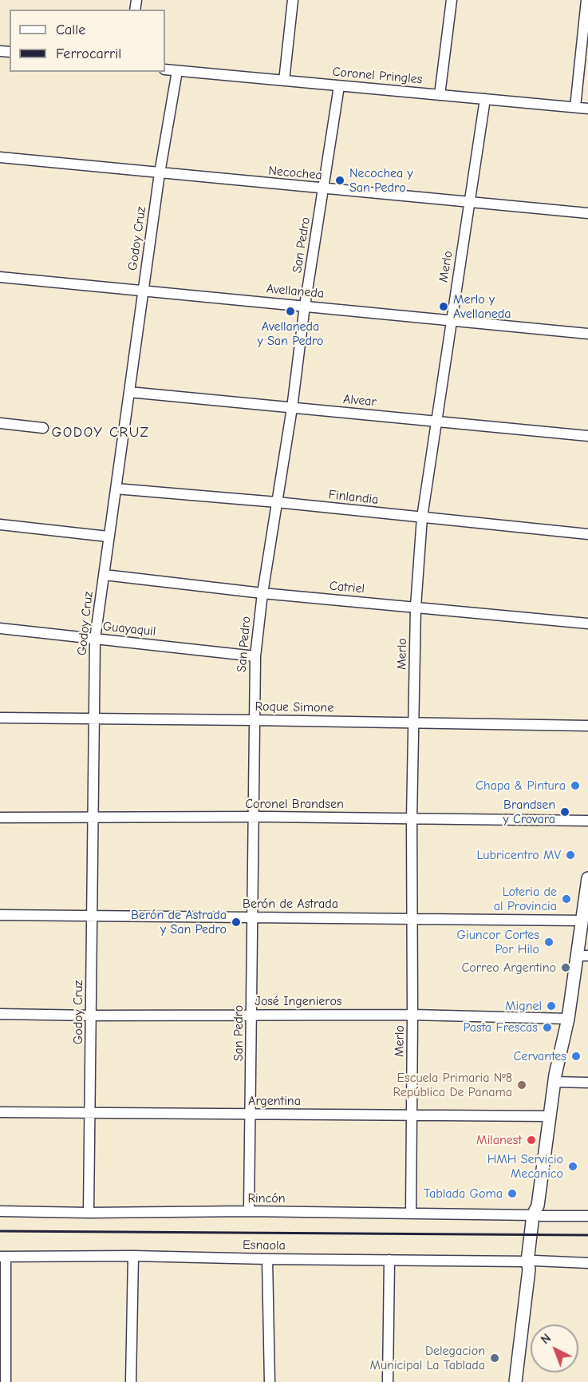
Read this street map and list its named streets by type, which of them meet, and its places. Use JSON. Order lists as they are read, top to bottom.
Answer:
{
  "streets": {
    "street": [
      "Coronel Pringles",
      "Necochea",
      "Godoy Cruz",
      "San Pedro",
      "Merlo",
      "Avellaneda",
      "Alvear",
      "Finlandia",
      "Catriel",
      "Guayaquil",
      "Roque Simone",
      "Coronel Brandsen",
      "Berón de Astrada",
      "José Ingenieros",
      "Argentina",
      "Rincón",
      "Esnaola"
    ]
  },
  "crossings": [
    ["Coronel Pringles", "Godoy Cruz"],
    ["Coronel Pringles", "San Pedro"],
    ["Coronel Pringles", "Merlo"],
    ["Necochea", "Godoy Cruz"],
    ["Necochea", "San Pedro"],
    ["Necochea", "Merlo"],
    ["Godoy Cruz", "Avellaneda"],
    ["Godoy Cruz", "Alvear"],
    ["Godoy Cruz", "Finlandia"],
    ["Godoy Cruz", "Catriel"],
    ["Godoy Cruz", "Guayaquil"],
    ["Godoy Cruz", "Roque Simone"],
    ["Godoy Cruz", "Coronel Brandsen"],
    ["Godoy Cruz", "Berón de Astrada"],
    ["Godoy Cruz", "José Ingenieros"],
    ["Godoy Cruz", "Argentina"],
    ["Godoy Cruz", "Rincón"],
    ["San Pedro", "Avellaneda"],
    ["San Pedro", "Alvear"],
    ["San Pedro", "Finlandia"],
    ["San Pedro", "Catriel"],
    ["San Pedro", "Guayaquil"],
    ["San Pedro", "Roque Simone"],
    ["San Pedro", "Coronel Brandsen"],
    ["San Pedro", "Berón de Astrada"],
    ["San Pedro", "José Ingenieros"],
    ["San Pedro", "Argentina"],
    ["San Pedro", "Rincón"],
    ["Merlo", "Avellaneda"],
    ["Merlo", "Alvear"],
    ["Merlo", "Finlandia"],
    ["Merlo", "Catriel"],
    ["Merlo", "Roque Simone"],
    ["Merlo", "Coronel Brandsen"],
    ["Merlo", "Berón de Astrada"],
    ["Merlo", "José Ingenieros"],
    ["Merlo", "Argentina"],
    ["Merlo", "Rincón"]
  ],
  "districts": ["GODOY CRUZ"],
  "places": [
    "Necochea y San Pedro",
    "Merlo y Avellaneda",
    "Avellaneda y San Pedro",
    "Chapa & Pintura",
    "Brandsen y Crovara",
    "Lubricentro MV",
    "Loteria de al Provincia",
    "Berón de Astrada y San Pedro",
    "Giuncor Cortes Por Hilo",
    "Correo Argentino",
    "Mignel",
    "Pasta Frescas",
    "Cervantes",
    "Escuela Primaria Nº8 República De Panama",
    "Milanest",
    "HMH Servicio Mecanico",
    "Tablada Goma",
    "Delegacion Municipal La Tablada"
  ],
  "legend": ["Calle", "Ferrocarril"],
  "north": "top left"
}
